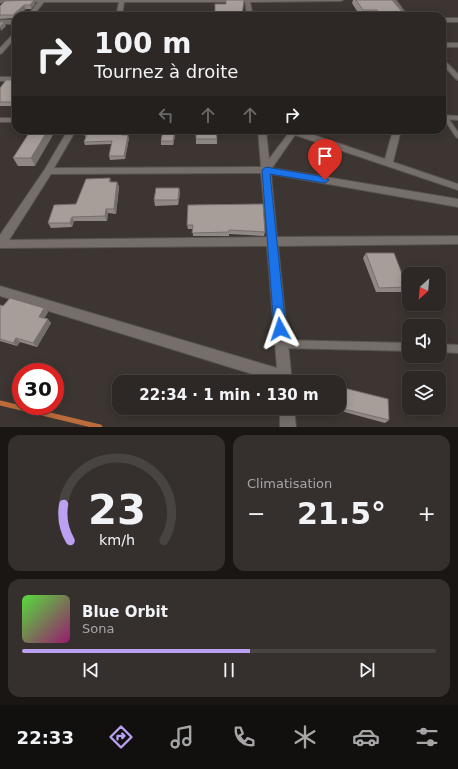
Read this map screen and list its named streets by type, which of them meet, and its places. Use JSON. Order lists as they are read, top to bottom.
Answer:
{
  "north": "bottom left",
  "page": {
    "turn": ["100 m", "Tournez à droite"],
    "limit": "30",
    "trip": "22:34 · 1 min · 130 m",
    "tile": "Climatisation",
    "heat": ["−", "21.5°", "+"],
    "song": ["Blue Orbit", "Sona"],
    "tabs": "22:33",
    "gauge": ["23", "km/h"]
  }
}
